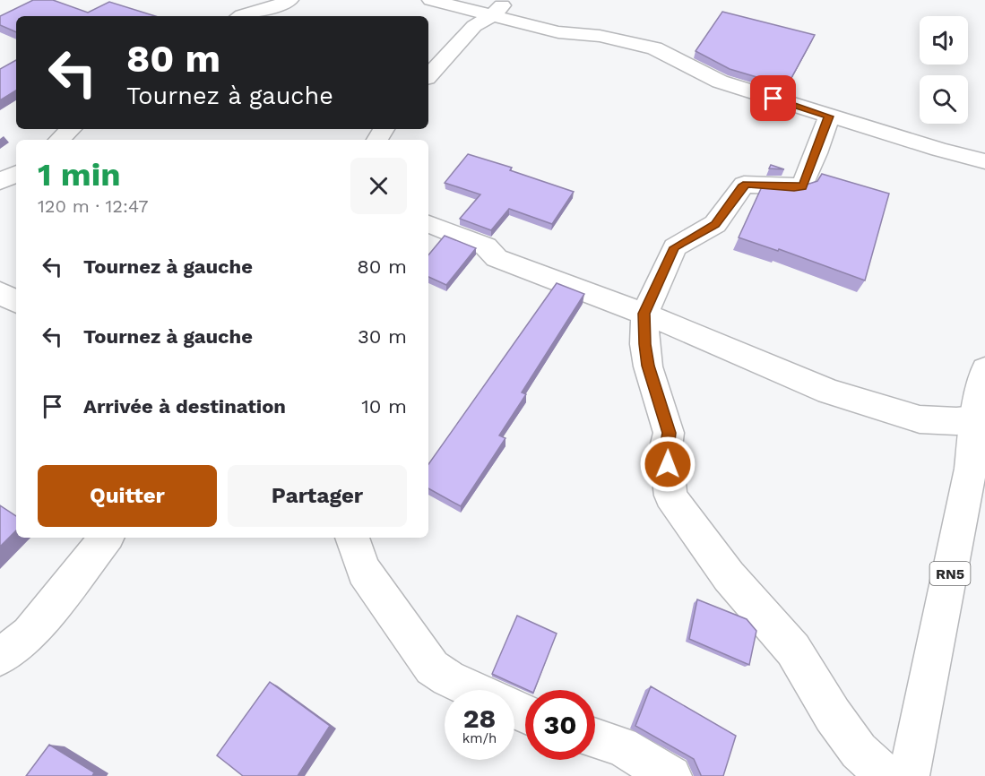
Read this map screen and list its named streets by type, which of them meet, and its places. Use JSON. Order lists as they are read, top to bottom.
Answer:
{
  "streets": {
    "main road": ["RN5"]
  },
  "page": {
    "turn": ["80 m", "Tournez à gauche"],
    "heading": ["1 min", "120 m · 12:47"],
    "list": [
      {
        "name": "Tournez à gauche",
        "value": "80 m"
      },
      {
        "name": "Tournez à gauche",
        "value": "30 m"
      },
      {
        "name": "Arrivée à destination",
        "value": "10 m"
      }
    ],
    "buttons": ["Quitter", "Partager"],
    "speed": "28 km/h",
    "limit": "30"
  }
}
